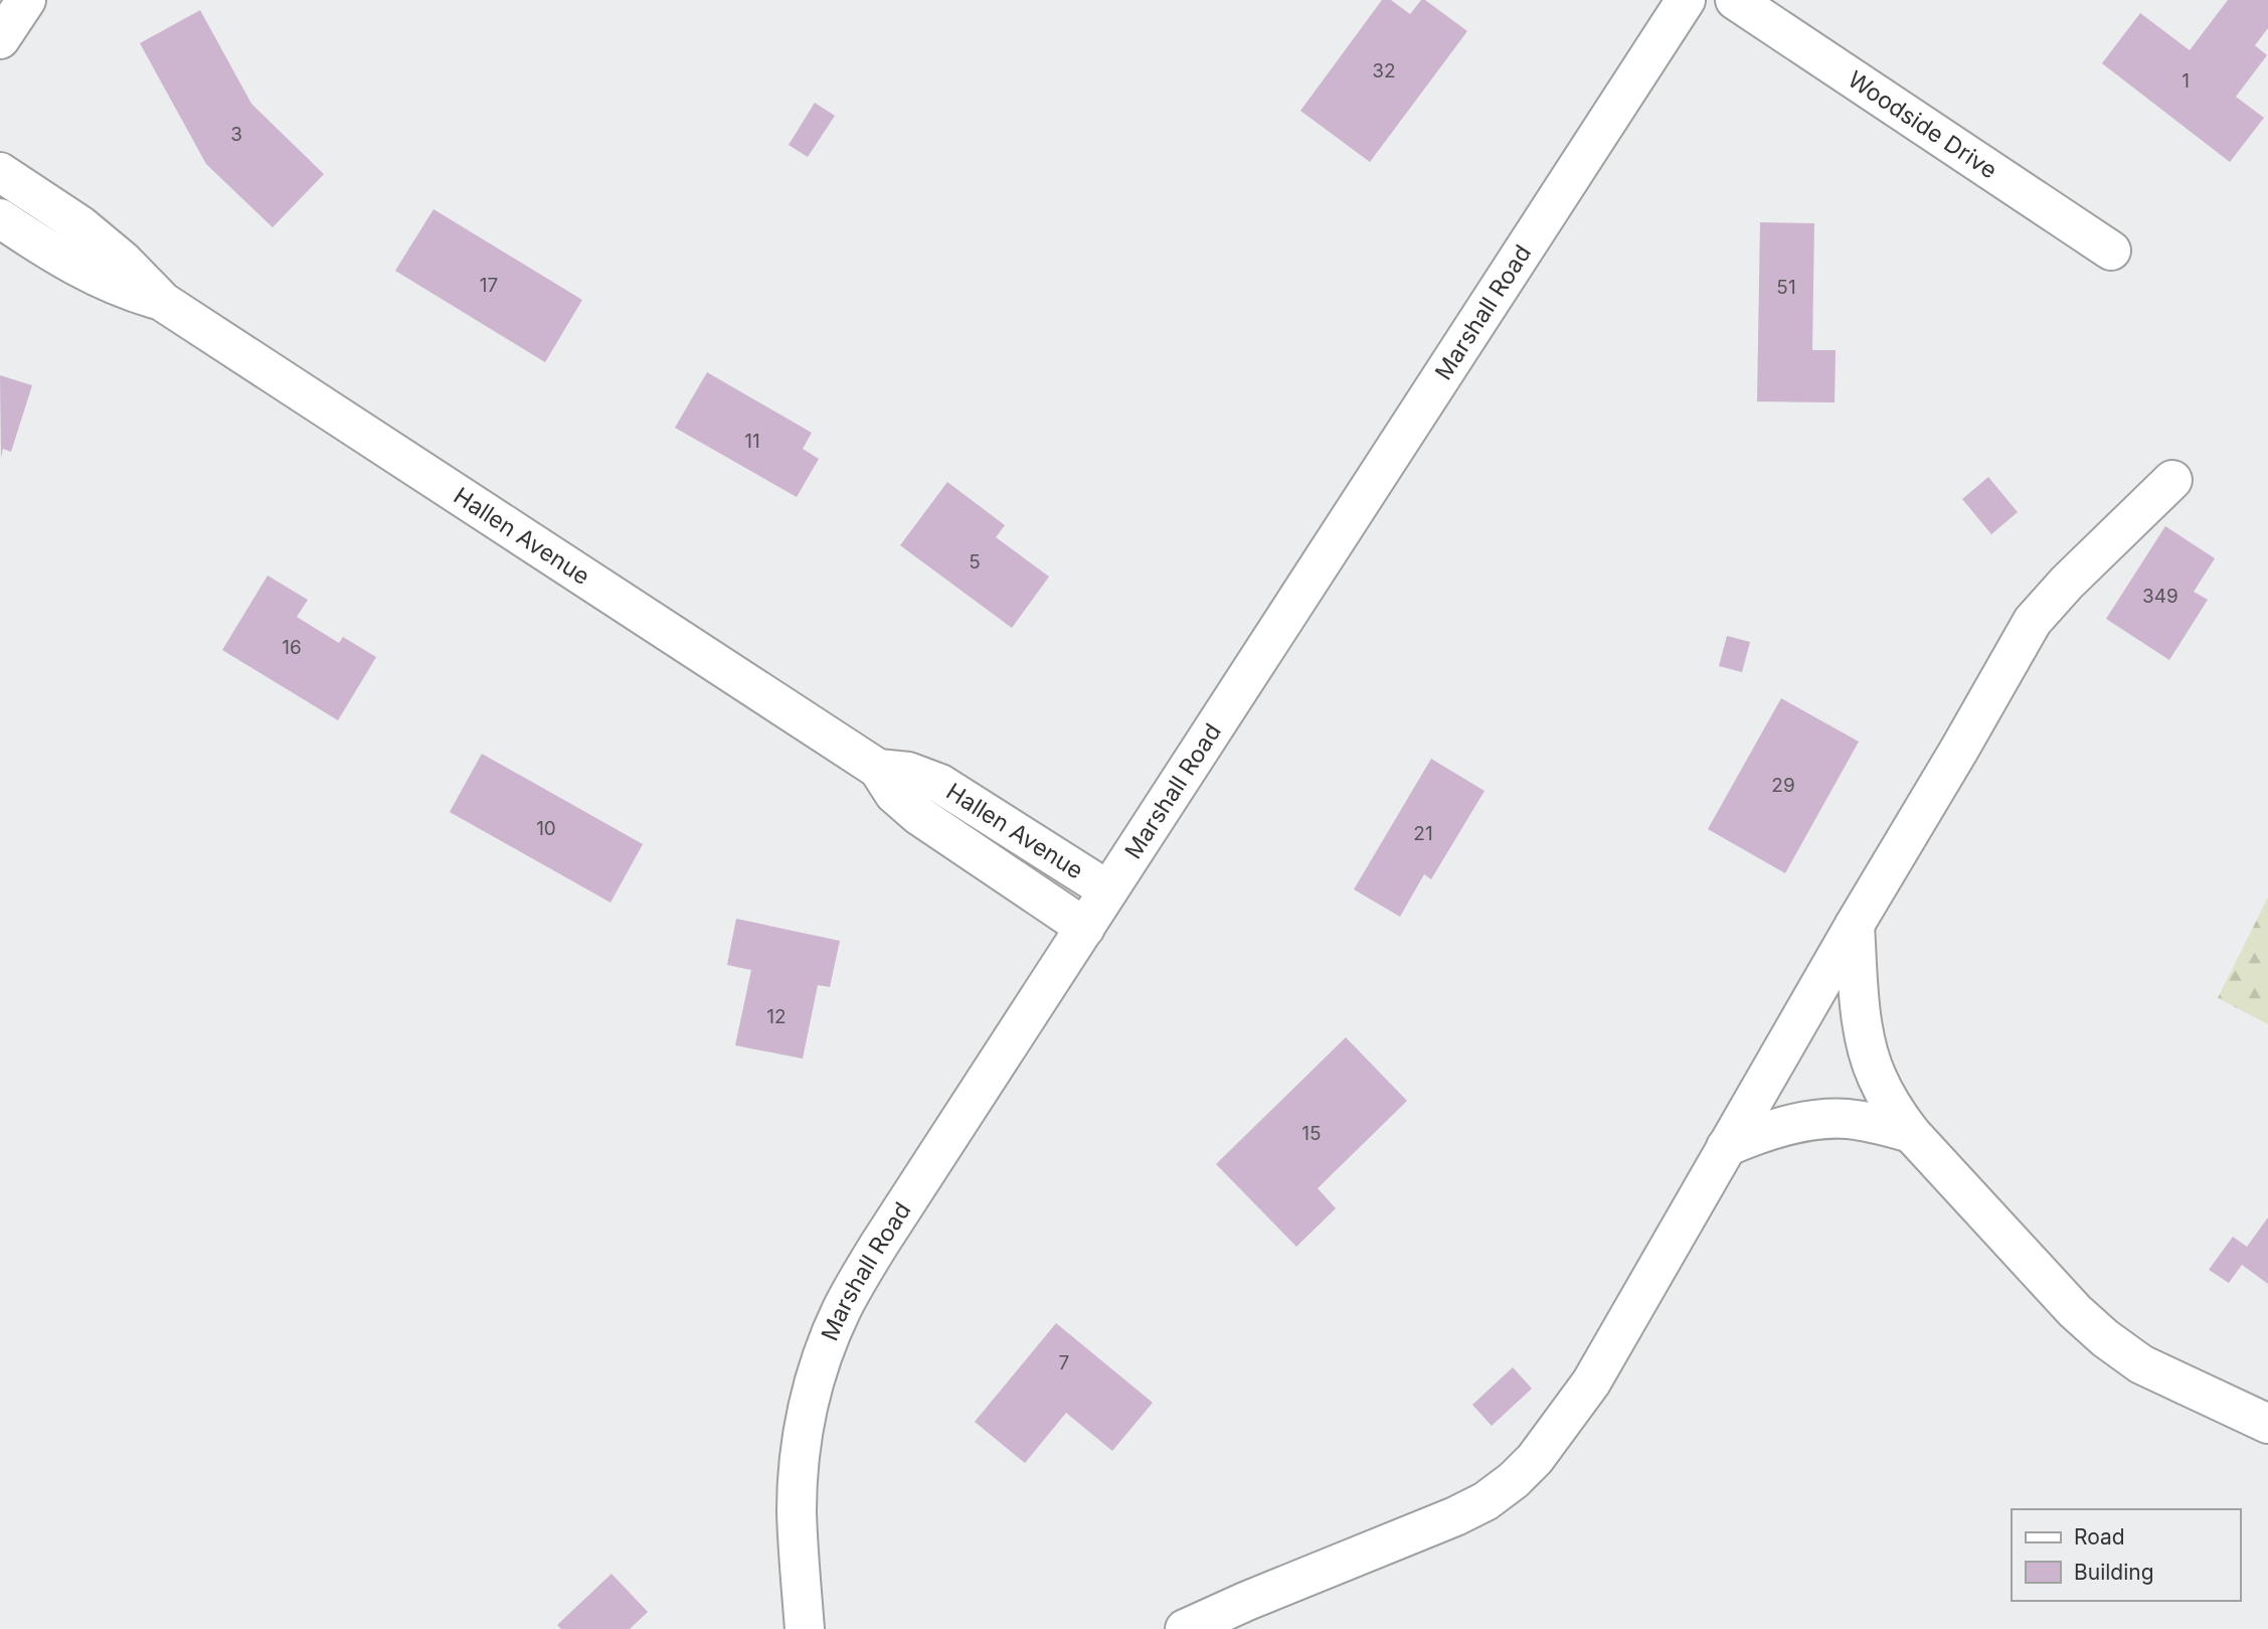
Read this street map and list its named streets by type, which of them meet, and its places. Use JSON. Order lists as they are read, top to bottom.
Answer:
{
  "streets": {
    "street": ["Woodside Drive", "Marshall Road", "Hallen Avenue"]
  },
  "crossings": [
    ["Marshall Road", "Hallen Avenue"]
  ],
  "house_numbers": [
    "32",
    "1",
    "3",
    "17",
    "51",
    "11",
    "5",
    "349",
    "16",
    "29",
    "10",
    "21",
    "12",
    "15",
    "7"
  ],
  "legend": ["Road", "Building"]
}
